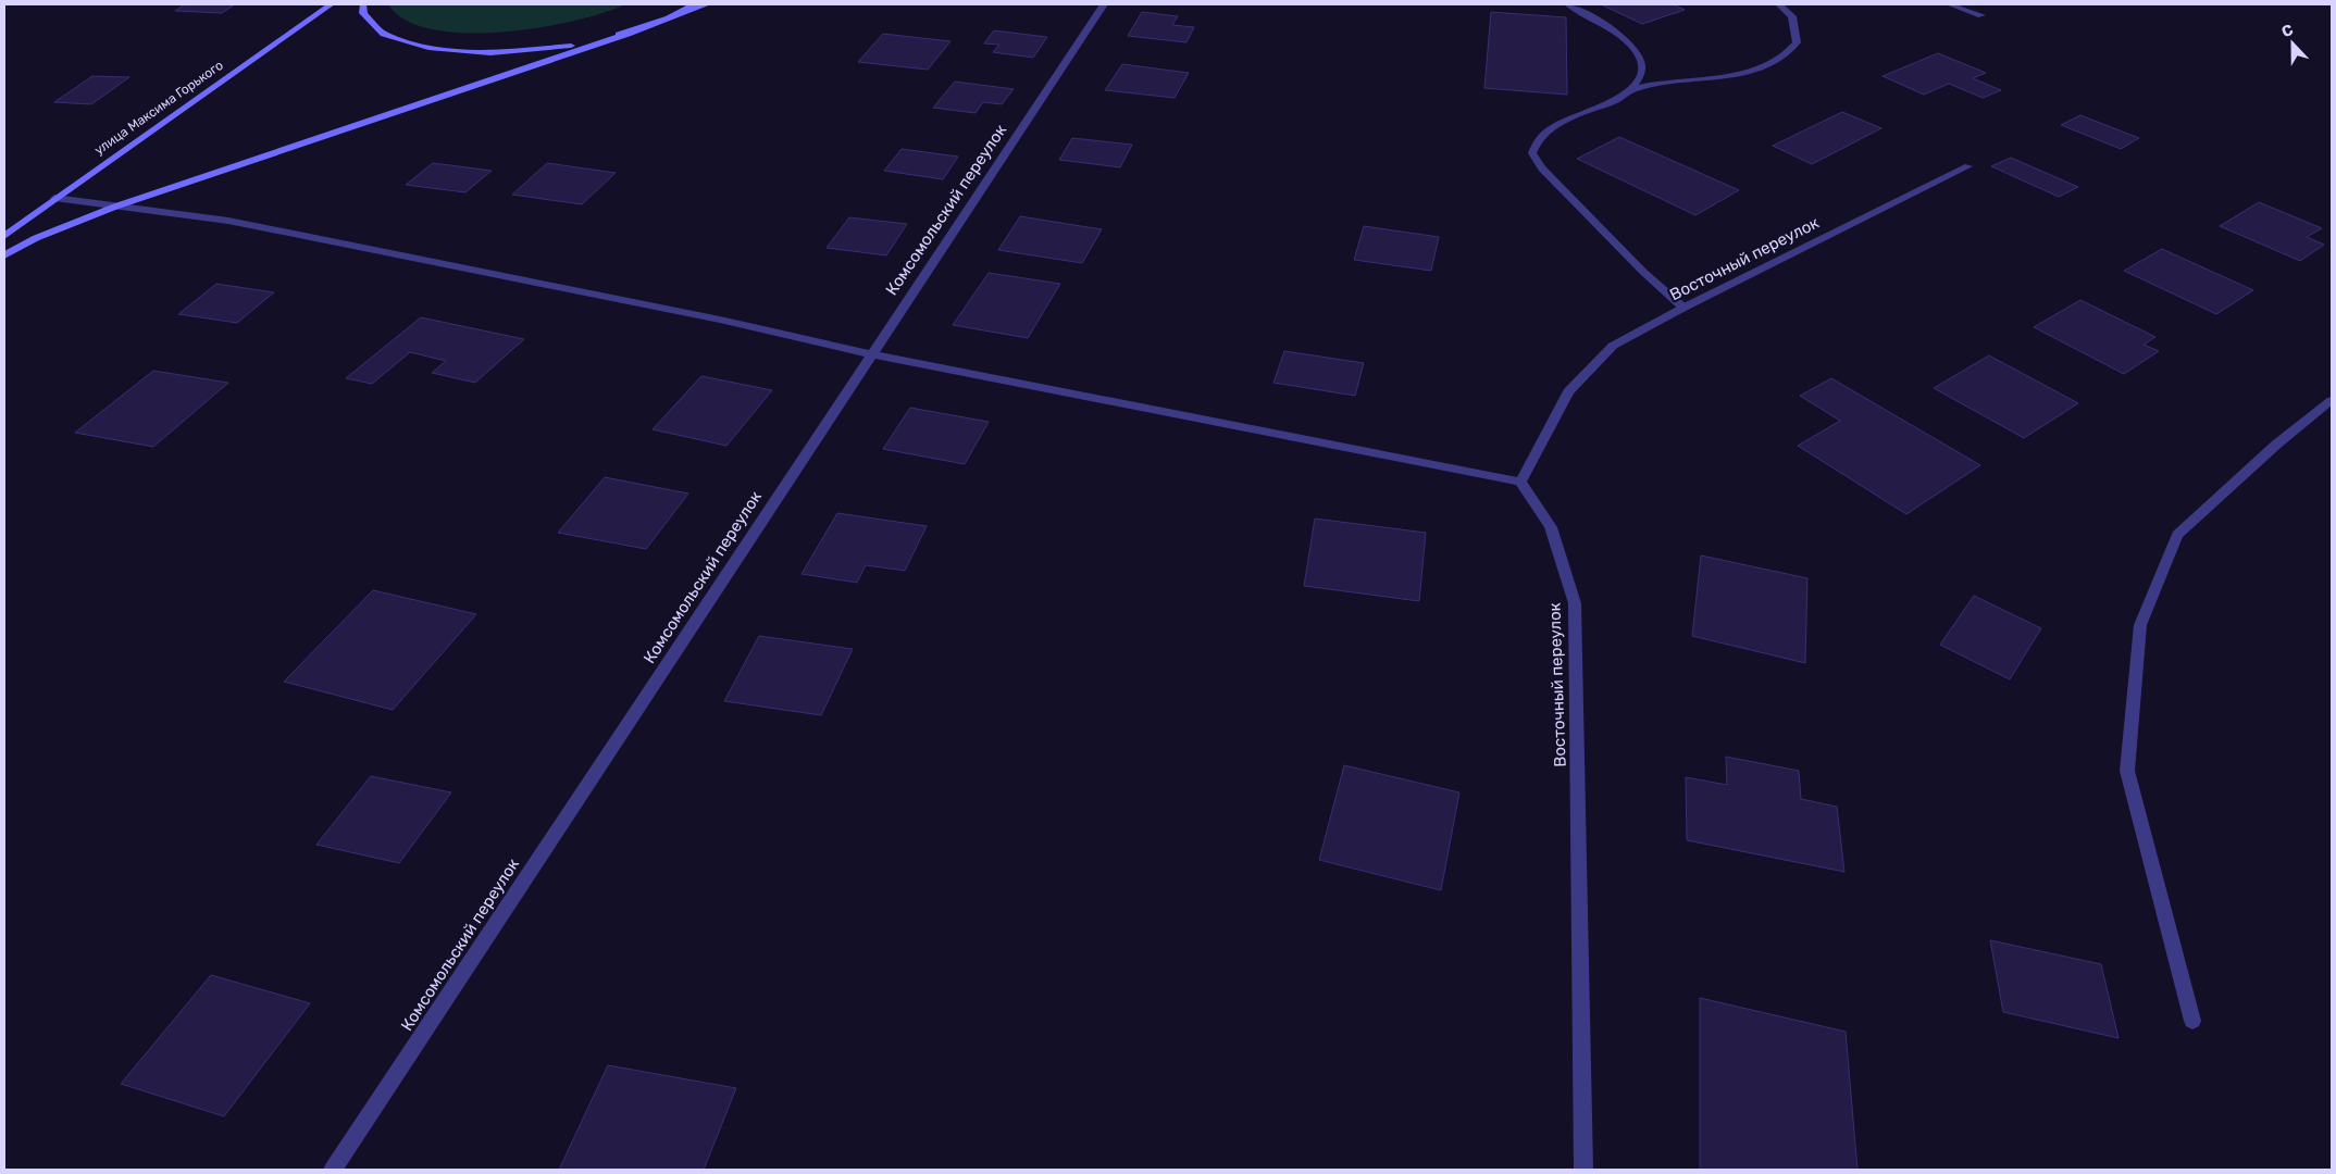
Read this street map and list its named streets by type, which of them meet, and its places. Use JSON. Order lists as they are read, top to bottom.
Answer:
{
  "streets": {
    "main road": ["улица Максима Горького"],
    "street": ["Комсомольский переулок", "Восточный переулок"]
  },
  "north": "top"
}
